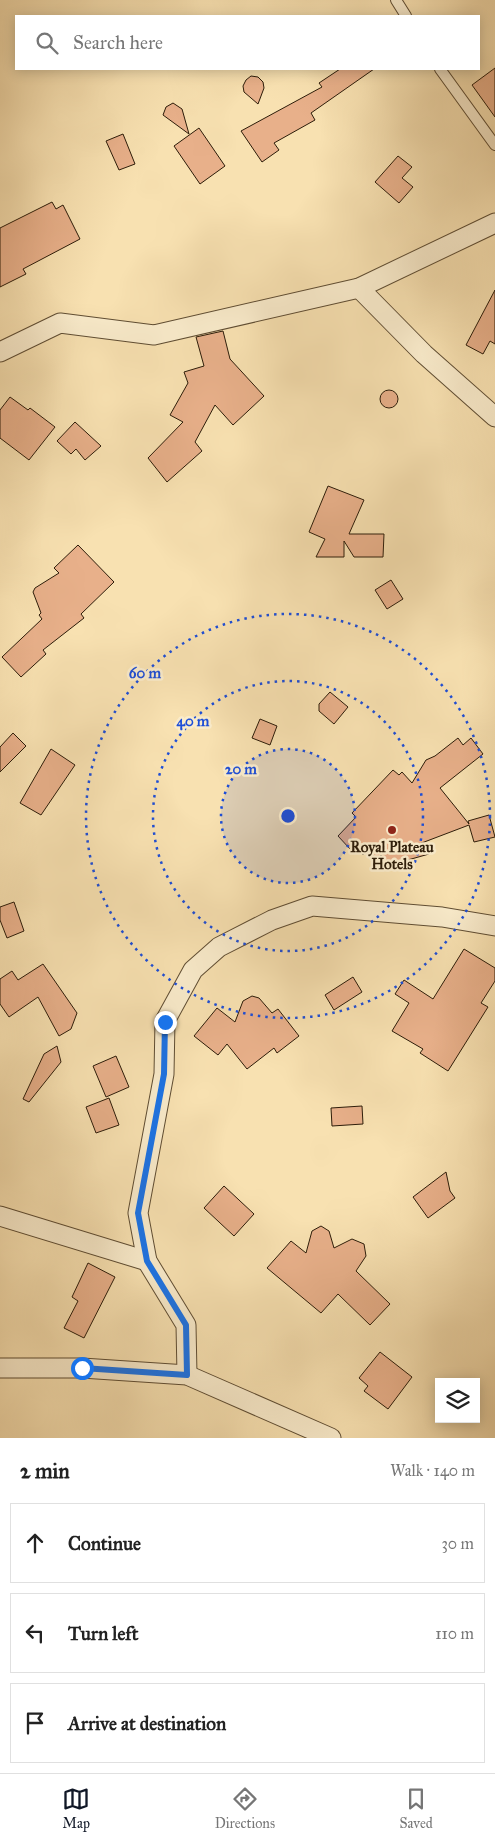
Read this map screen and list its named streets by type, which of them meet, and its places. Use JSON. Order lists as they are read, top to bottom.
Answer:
{
  "places": ["Royal Plateau Hotels"],
  "page": {
    "search": "Search here",
    "heading": ["2 min", "Walk · 140 m"],
    "list": [
      ["Continue", "30 m"],
      ["Turn left", "110 m"],
      "Arrive at destination"
    ],
    "nav": ["Map", "Directions", "Saved"]
  },
  "rings": ["60 m", "40 m", "20 m"]
}
